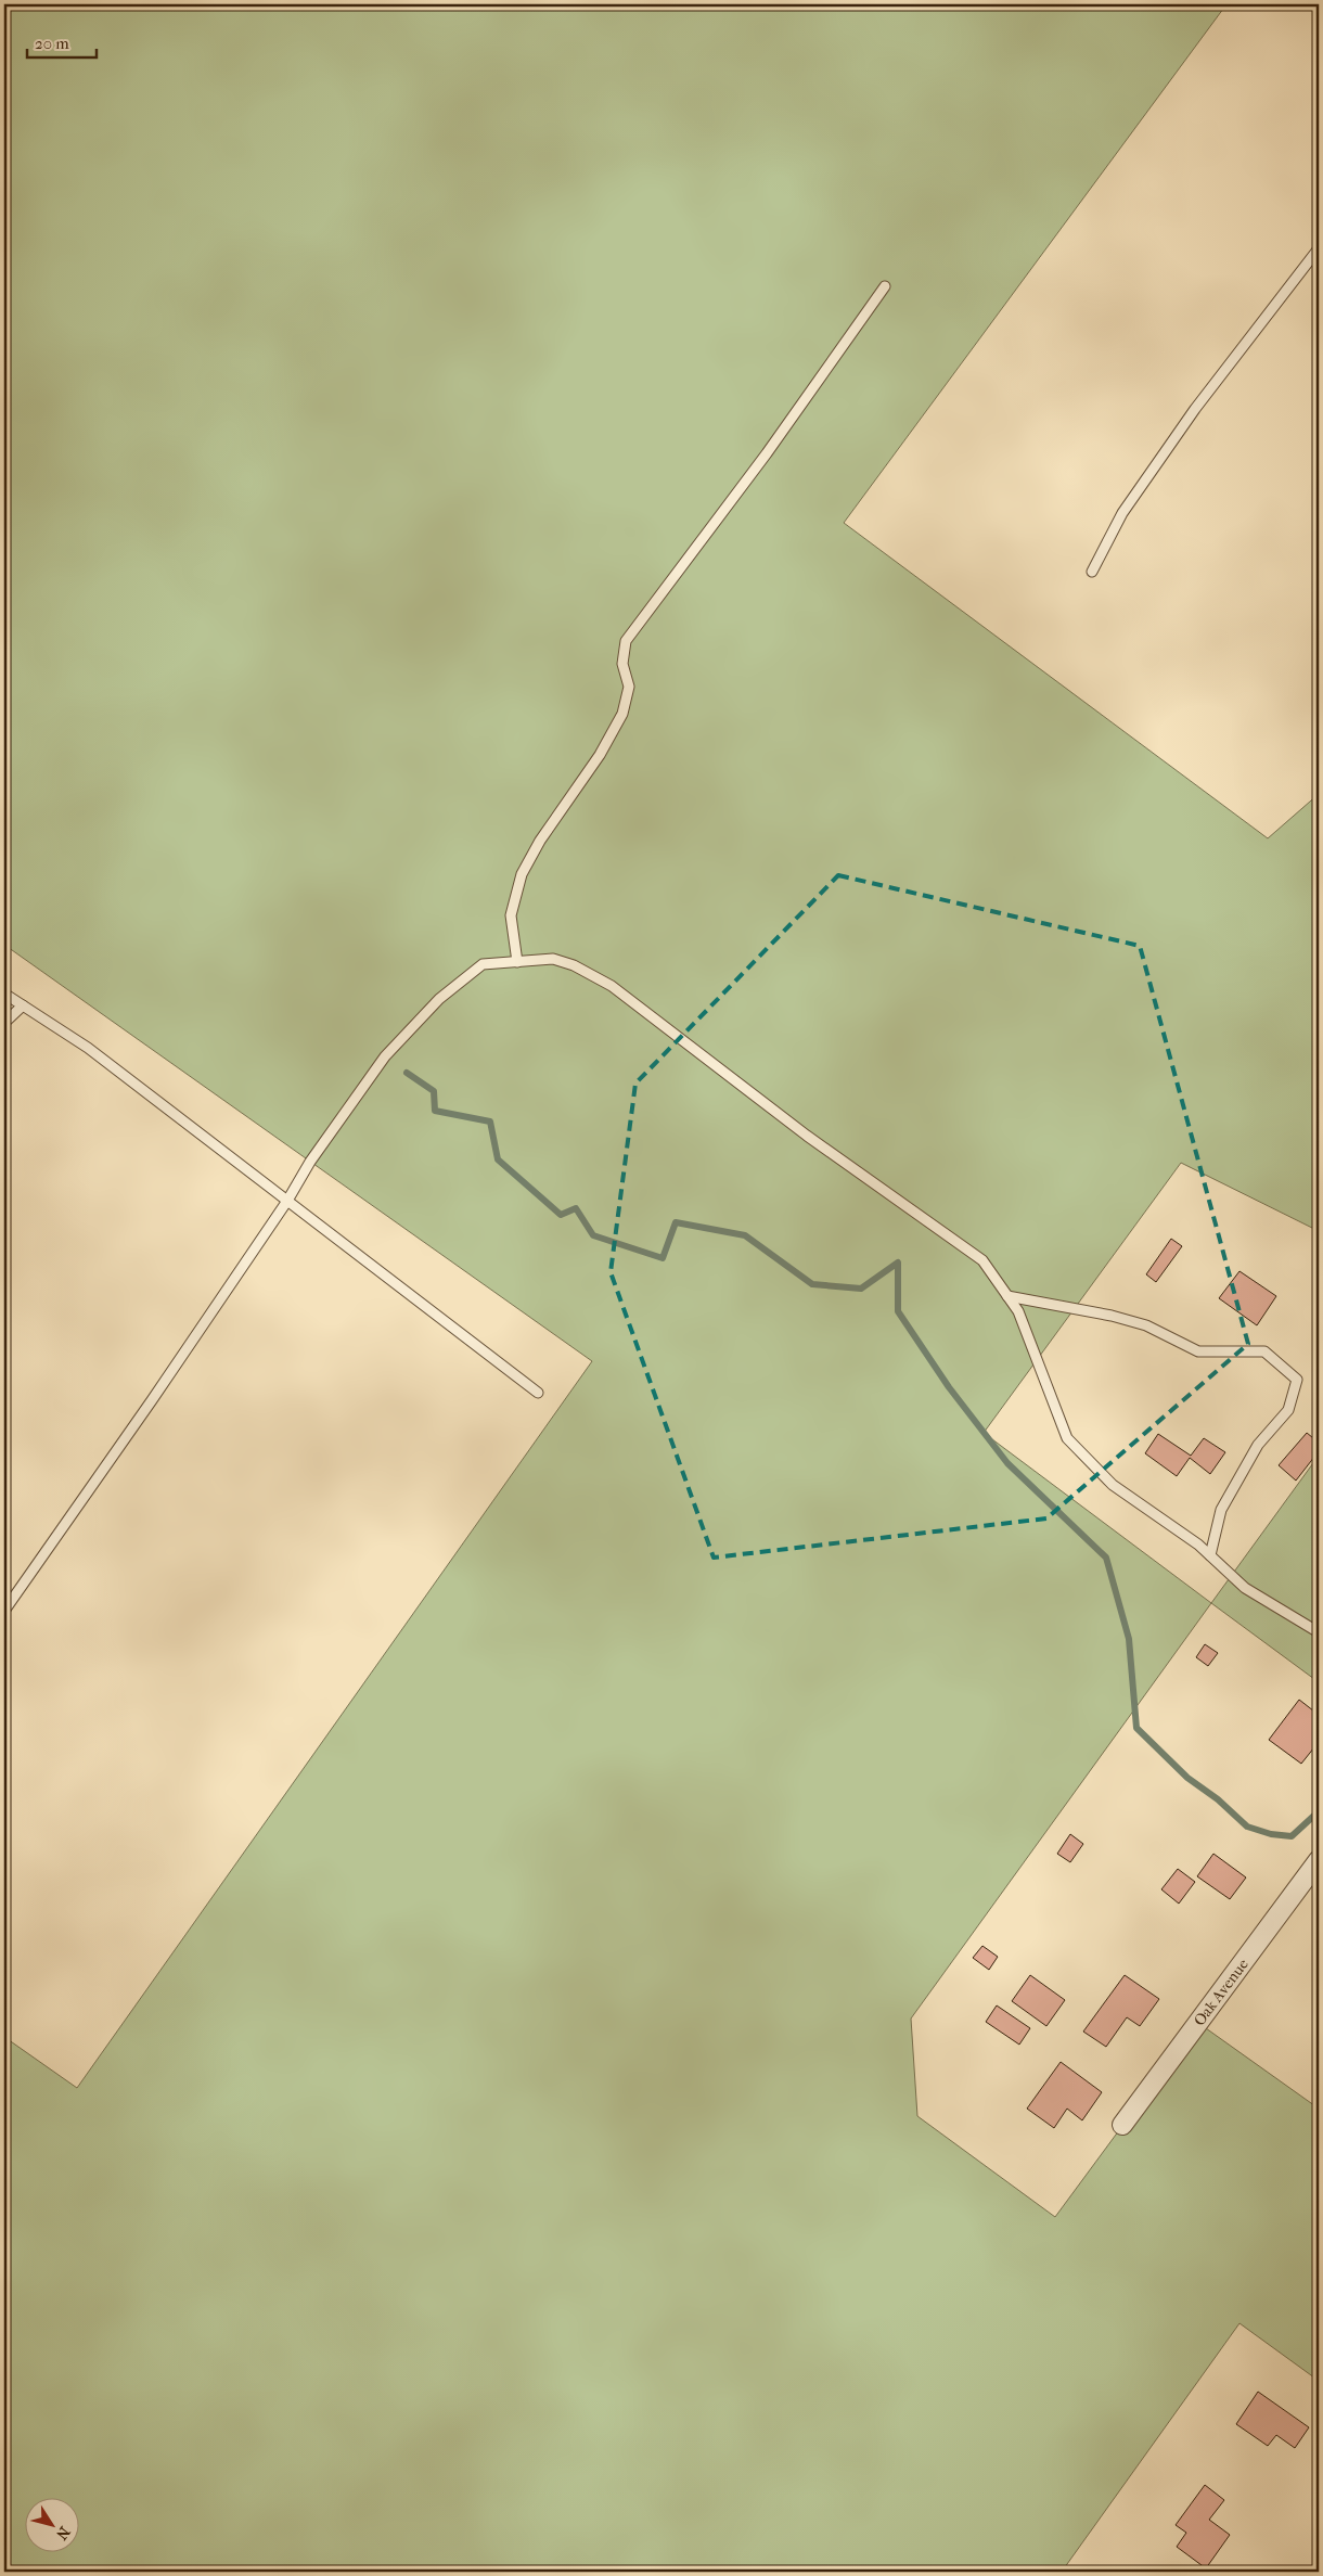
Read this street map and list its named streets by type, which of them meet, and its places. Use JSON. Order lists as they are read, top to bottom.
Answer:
{
  "streets": {
    "street": ["Oak Avenue"]
  },
  "scale_bar": "20 m",
  "north": "bottom right"
}
